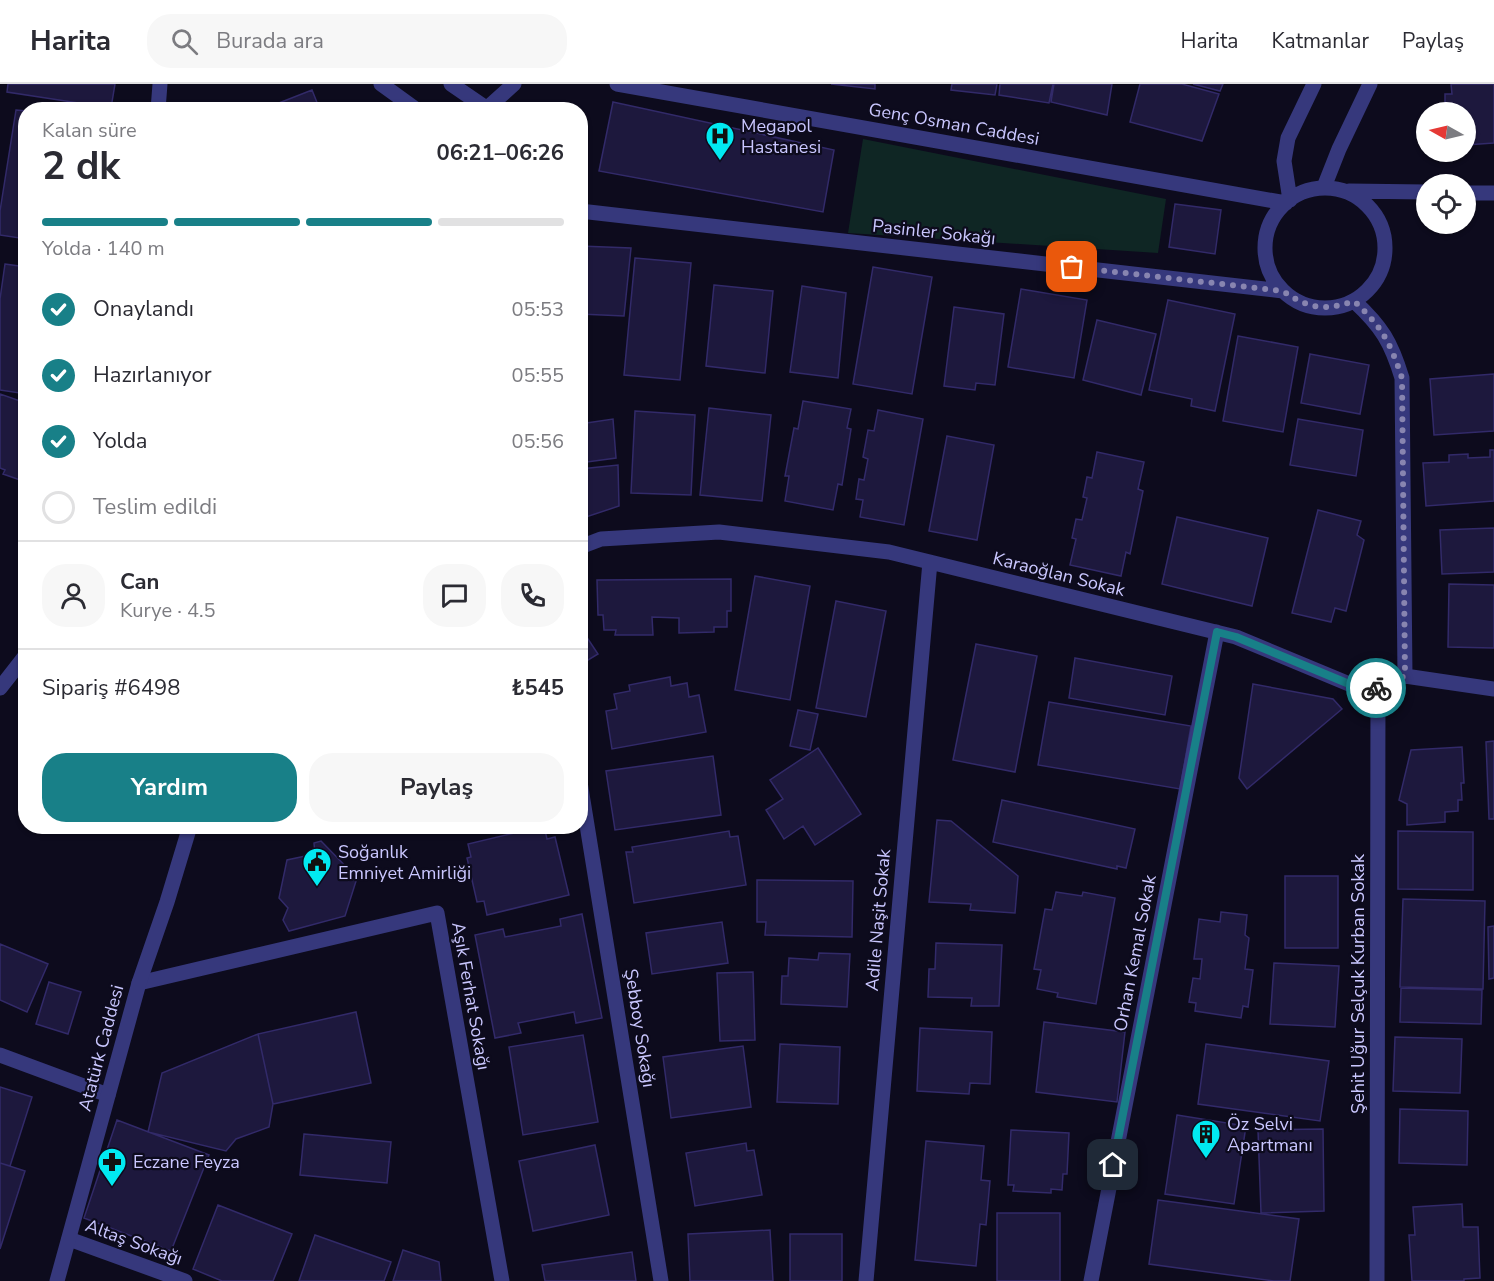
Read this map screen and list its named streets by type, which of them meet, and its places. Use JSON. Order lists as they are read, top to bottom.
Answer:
{
  "streets": {
    "street": [
      "Genç Osman Caddesi",
      "Pasinler Sokağı",
      "Karaoğlan Sokak",
      "Adile Naşit Sokak",
      "Orhan Kemal Sokak",
      "Şehit Uğur Selçuk Kurban Sokak",
      "Aşık Ferhat Sokağı",
      "Şebboy Sokağı",
      "Atatürk Caddesi",
      "Altaş Sokağı"
    ]
  },
  "crossings": [
    ["Genç Osman Caddesi", "Pasinler Sokağı"],
    ["Karaoğlan Sokak", "Adile Naşit Sokak"],
    ["Karaoğlan Sokak", "Orhan Kemal Sokak"],
    ["Karaoğlan Sokak", "Şehit Uğur Selçuk Kurban Sokak"],
    ["Aşık Ferhat Sokağı", "Atatürk Caddesi"],
    ["Atatürk Caddesi", "Altaş Sokağı"]
  ],
  "places": {
    "hospital": ["Megapol Hastanesi"],
    "public building": ["Soğanlık Emniyet Amirliği"],
    "building": ["Öz Selvi Apartmanı"],
    "pharmacy": ["Eczane Feyza"]
  },
  "north": "left",
  "page": {
    "header": "Harita",
    "search": "Burada ara",
    "nav": ["Harita", "Katmanlar", "Paylaş"],
    "heading": ["2 dk", "Kalan süre", "06:21–06:26"],
    "panel": [
      "Can",
      "Kurye · 4.5",
      "Sipariş #6498",
      "₺545"
    ],
    "bar": "Yolda · 140 m",
    "list": [
      ["Onaylandı", "05:53"],
      ["Hazırlanıyor", "05:55"],
      ["Yolda", "05:56"],
      "Teslim edildi"
    ],
    "buttons": ["Yardım", "Paylaş"]
  }
}
